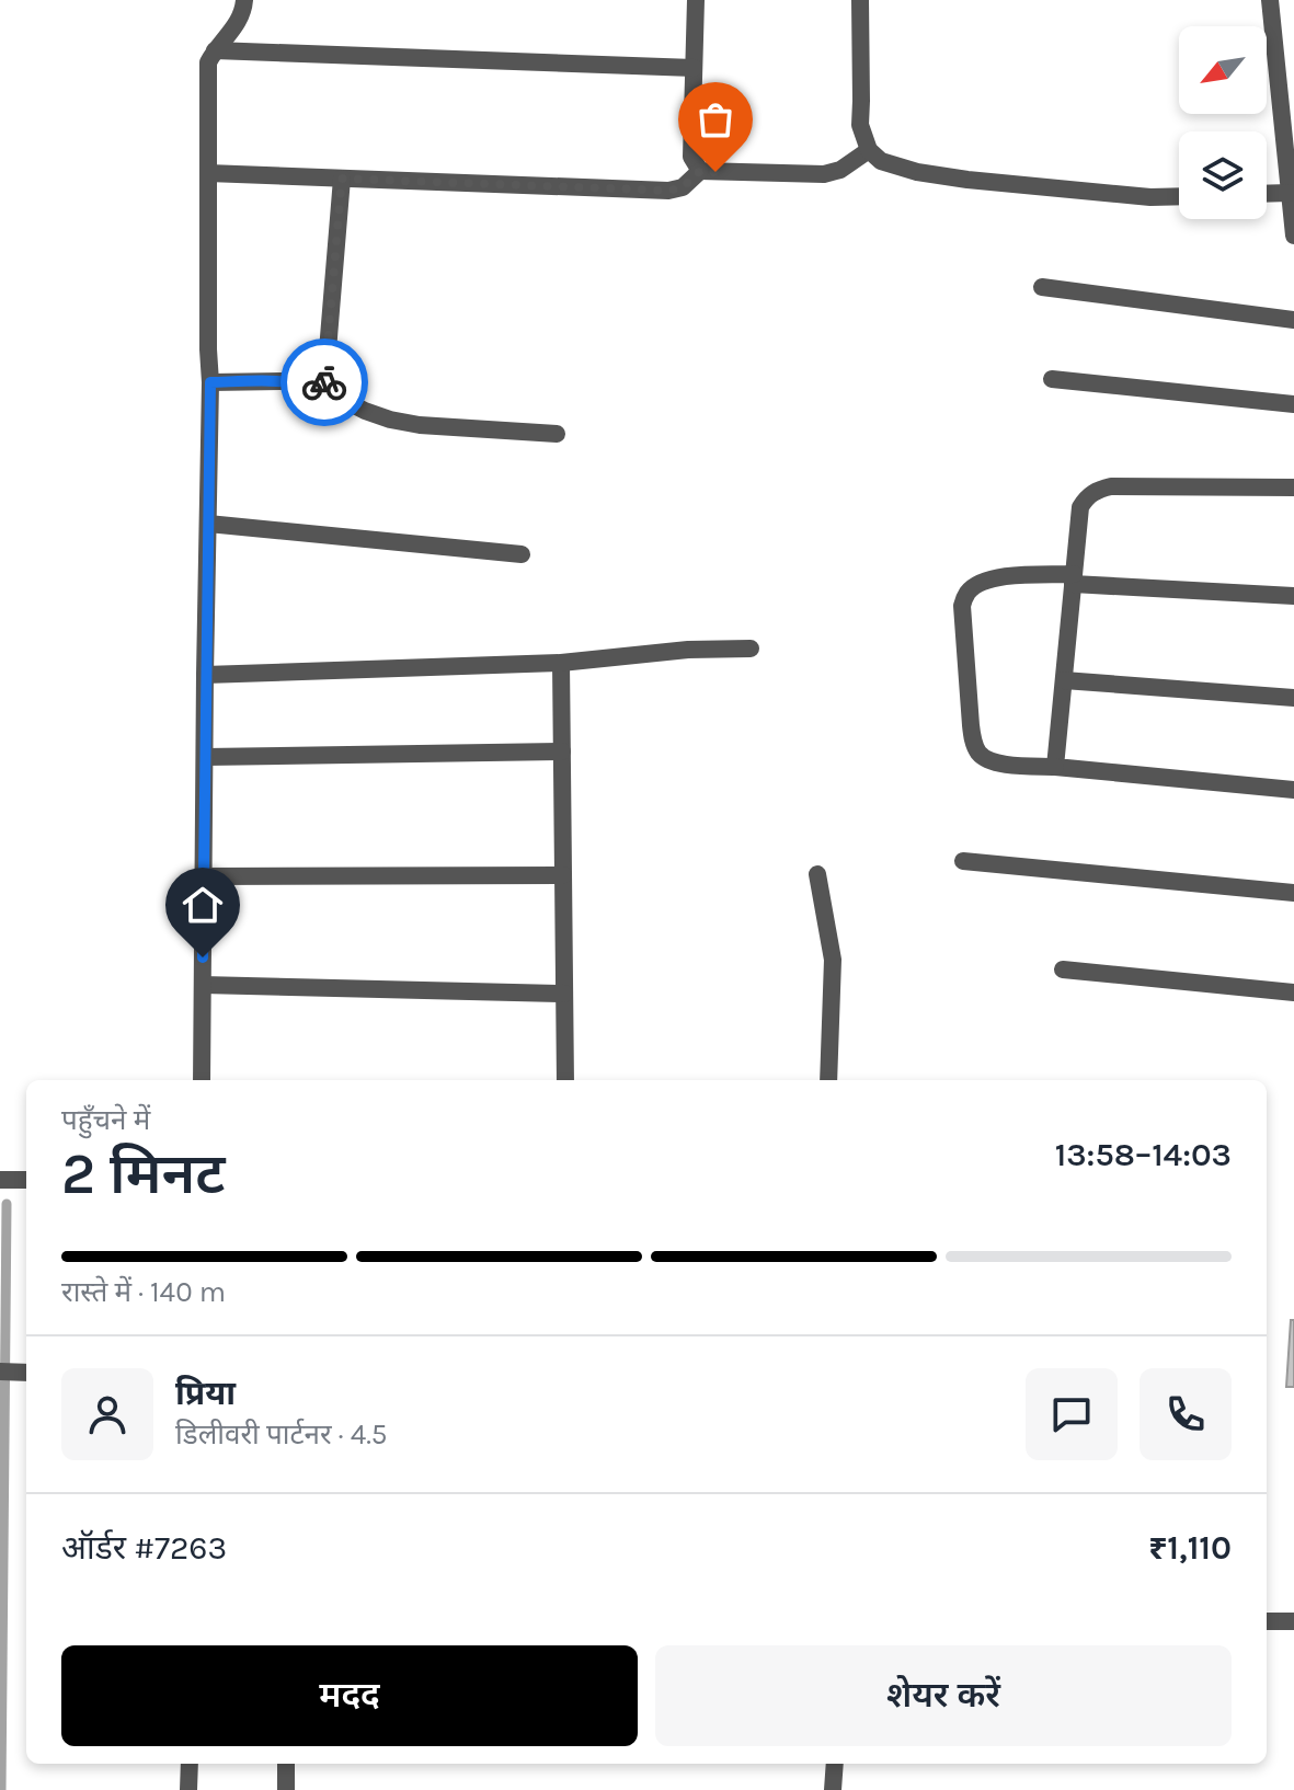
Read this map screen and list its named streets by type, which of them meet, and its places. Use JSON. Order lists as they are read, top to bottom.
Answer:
{
  "north": "bottom left",
  "page": {
    "heading": ["2 मिनट", "पहुँचने में", "13:58–14:03"],
    "panel": [
      "प्रिया",
      "डिलीवरी पार्टनर · 4.5",
      "ऑर्डर #7263",
      "₹1,110"
    ],
    "bar": "रास्ते में · 140 m",
    "buttons": ["मदद", "शेयर करें"]
  }
}
